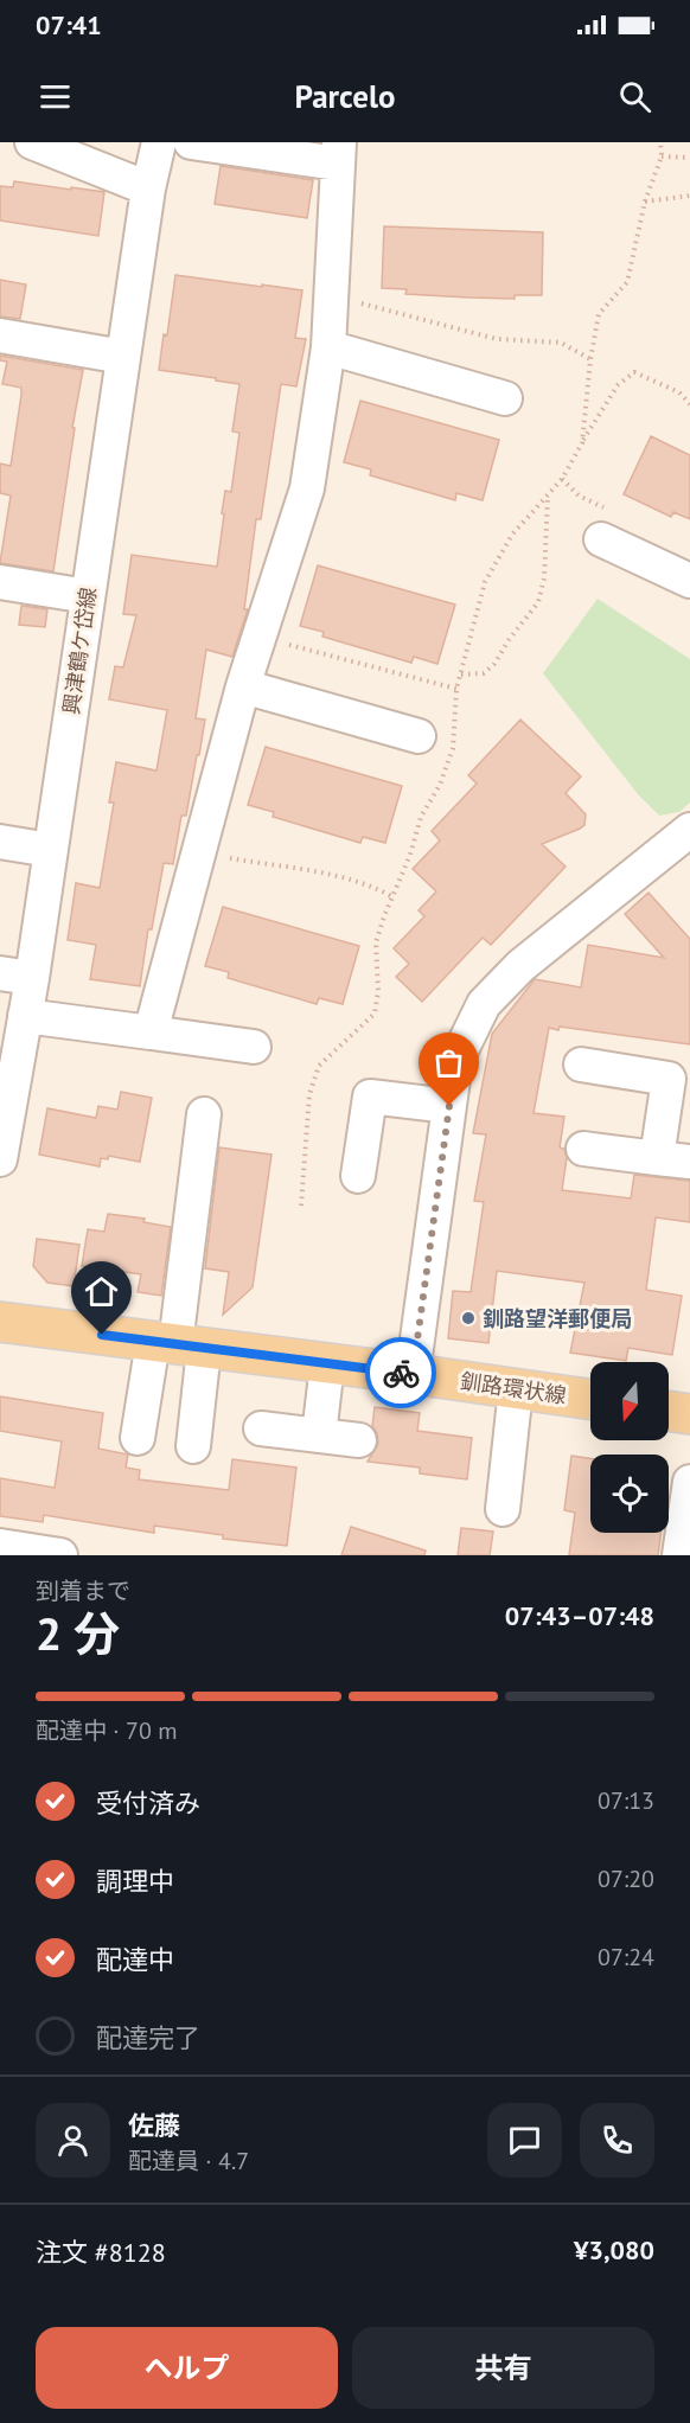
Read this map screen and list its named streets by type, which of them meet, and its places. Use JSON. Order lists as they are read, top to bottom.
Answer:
{
  "streets": {
    "main road": ["釧路環状線"],
    "street": ["興津鶴ケ岱線"]
  },
  "places": ["釧路望洋郵便局"],
  "north": "bottom",
  "page": {
    "status": "07:41",
    "header": "Parcelo",
    "heading": ["2 分", "到着まで", "07:43–07:48"],
    "panel": [
      "佐藤",
      "配達員 · 4.7",
      "注文 #8128",
      "¥3,080"
    ],
    "bar": "配達中 · 70 m",
    "list": [
      ["受付済み", "07:13"],
      ["調理中", "07:20"],
      ["配達中", "07:24"],
      "配達完了"
    ],
    "buttons": ["ヘルプ", "共有"]
  }
}
